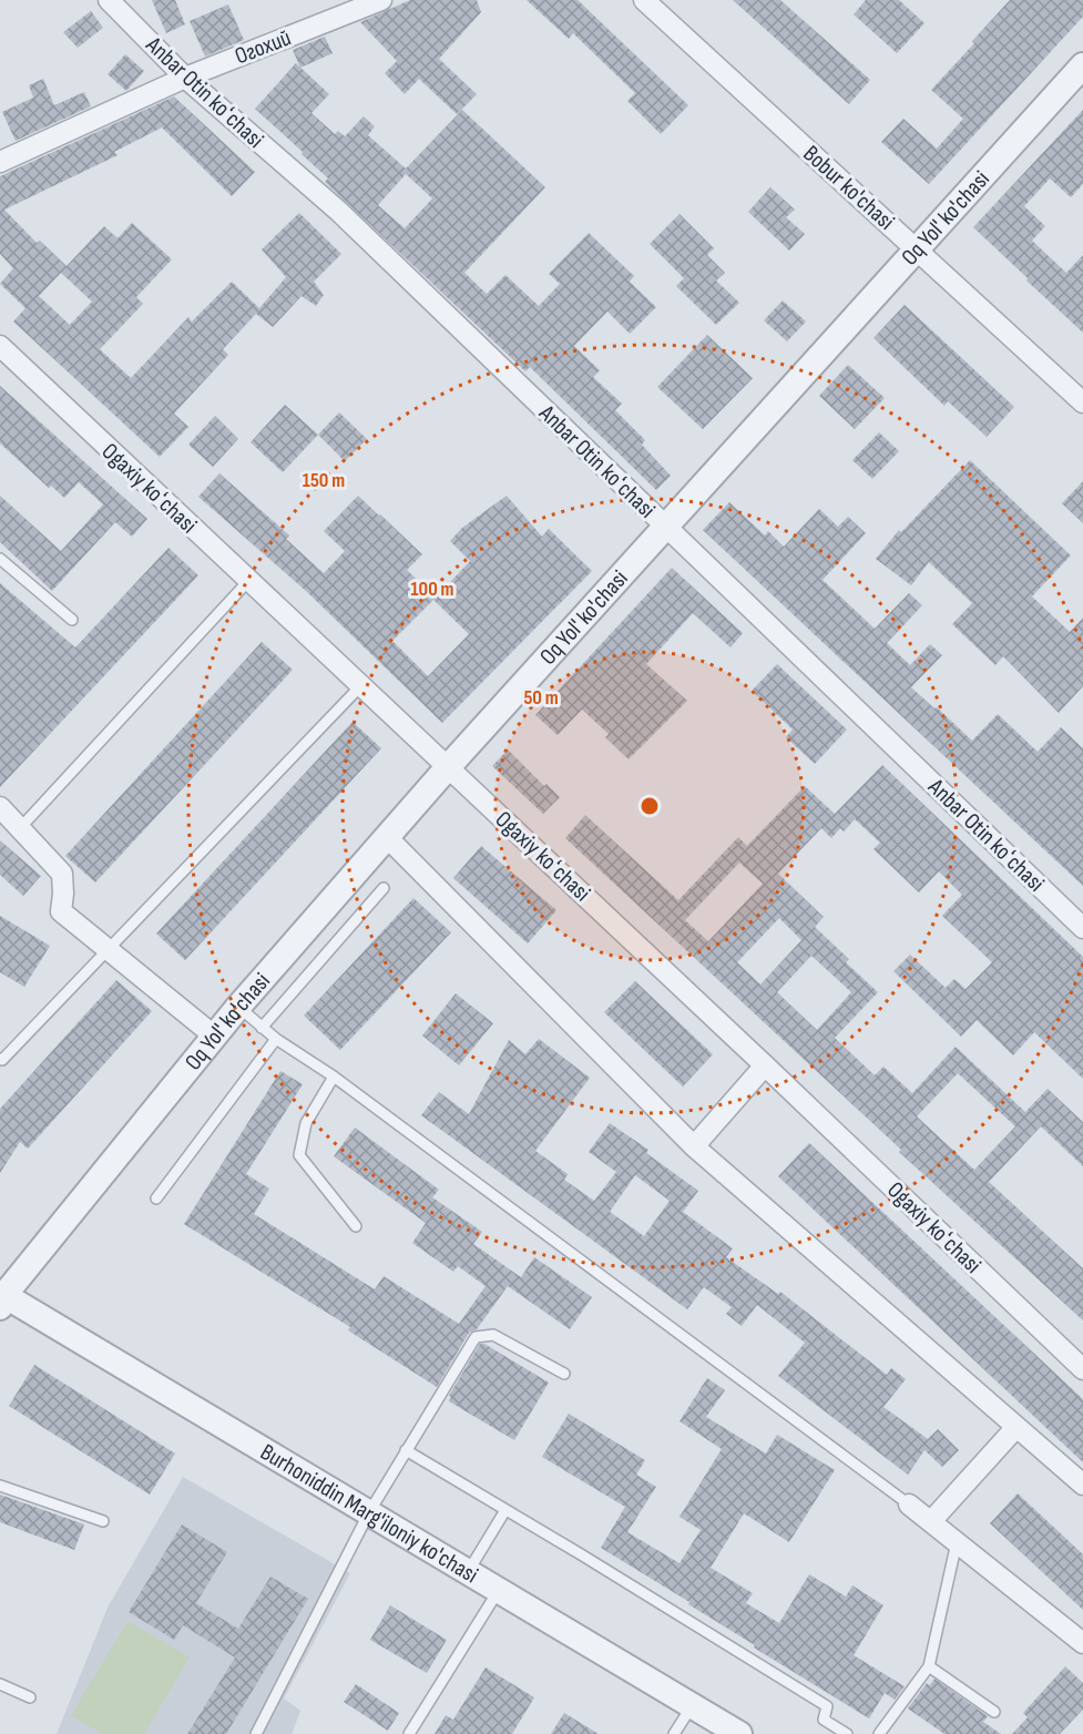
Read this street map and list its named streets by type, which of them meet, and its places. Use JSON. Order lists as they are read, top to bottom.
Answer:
{
  "streets": {
    "street": [
      "Огохий",
      "Anbar Otin koʻchasi",
      "Bobur ko'chasi",
      "Oq Yol' ko'chasi",
      "Ogaxiy koʻchasi",
      "Burhoniddin Marg'iloniy ko'chasi"
    ]
  },
  "crossings": [
    ["Огохий", "Anbar Otin koʻchasi"],
    ["Anbar Otin koʻchasi", "Oq Yol' ko'chasi"],
    ["Bobur ko'chasi", "Oq Yol' ko'chasi"],
    ["Oq Yol' ko'chasi", "Ogaxiy koʻchasi"],
    ["Oq Yol' ko'chasi", "Burhoniddin Marg'iloniy ko'chasi"]
  ],
  "rings": ["150 m", "100 m", "50 m"]
}
